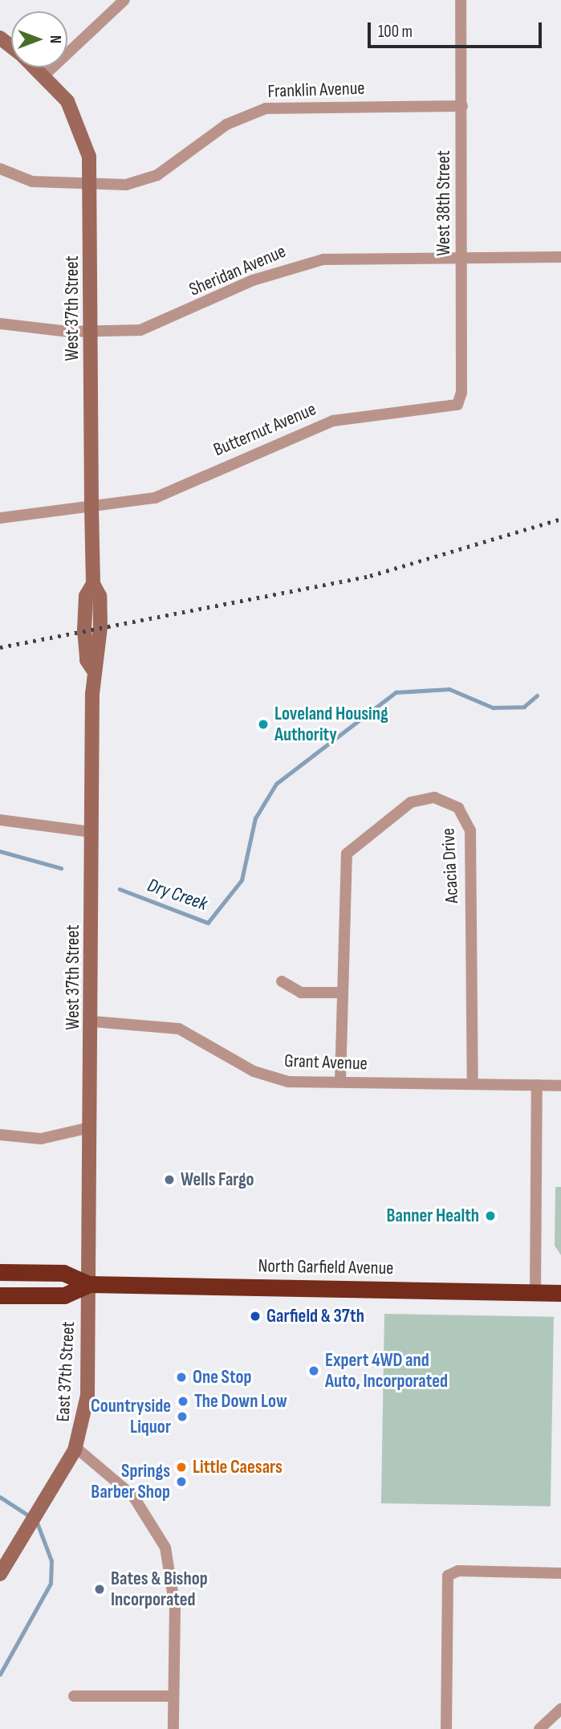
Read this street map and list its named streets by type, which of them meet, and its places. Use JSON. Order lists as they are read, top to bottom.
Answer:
{
  "streets": {
    "highway": ["North Garfield Avenue"],
    "street": [
      "Franklin Avenue",
      "West 38th Street",
      "Sheridan Avenue",
      "West 37th Street",
      "Butternut Avenue",
      "Acacia Drive",
      "Grant Avenue",
      "East 37th Street"
    ]
  },
  "crossings": [
    ["Franklin Avenue", "West 38th Street"],
    ["Franklin Avenue", "West 37th Street"],
    ["West 38th Street", "Sheridan Avenue"],
    ["West 38th Street", "Butternut Avenue"],
    ["Sheridan Avenue", "West 37th Street"],
    ["West 37th Street", "Butternut Avenue"],
    ["West 37th Street", "Grant Avenue"],
    ["West 37th Street", "North Garfield Avenue"],
    ["West 37th Street", "East 37th Street"],
    ["Acacia Drive", "Grant Avenue"],
    ["North Garfield Avenue", "East 37th Street"]
  ],
  "water": ["Dry Creek"],
  "places": [
    "Loveland Housing Authority",
    "Wells Fargo",
    "Banner Health",
    "Garfield & 37th",
    "Expert 4WD and Auto, Incorporated",
    "One Stop",
    "The Down Low",
    "Countryside Liquor",
    "Little Caesars",
    "Springs Barber Shop",
    "Bates & Bishop Incorporated"
  ],
  "scale_bar": "100 m",
  "north": "right"
}
